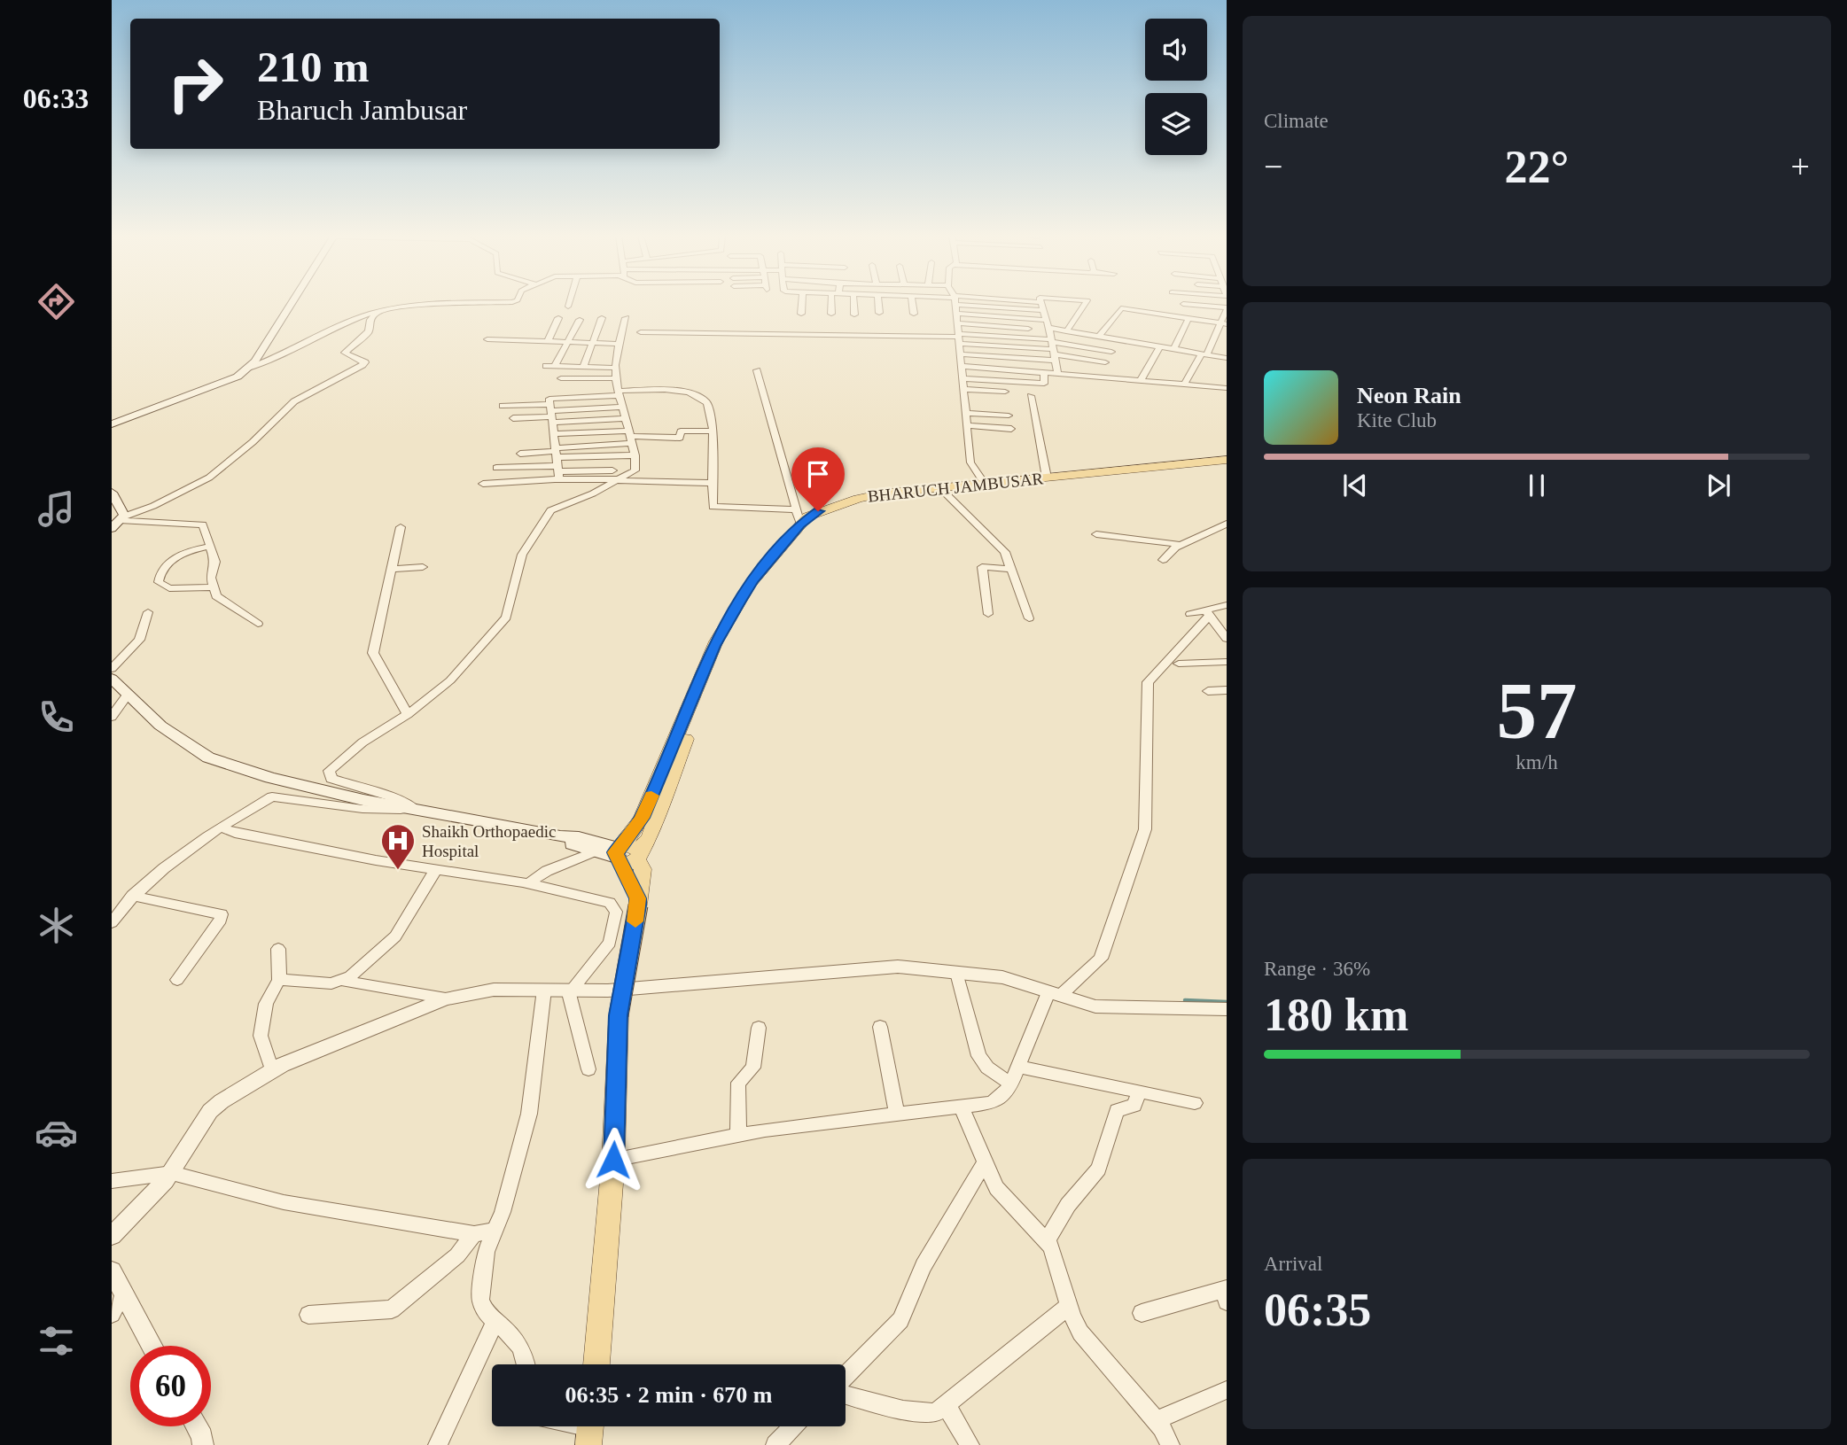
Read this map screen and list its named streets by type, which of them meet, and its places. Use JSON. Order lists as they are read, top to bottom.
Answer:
{
  "streets": {
    "main road": ["BHARUCH JAMBUSAR"]
  },
  "places": {
    "hospital": ["Shaikh Orthopaedic Hospital"]
  },
  "page": {
    "tabs": "06:33",
    "tile": [
      "Climate",
      ["57", "km/h"],
      ["Range · 36%", "180 km"],
      ["Arrival", "06:35"]
    ],
    "turn": ["210 m", "Bharuch Jambusar"],
    "heat": ["−", "22°", "+"],
    "song": ["Neon Rain", "Kite Club"],
    "limit": "60",
    "trip": "06:35 · 2 min · 670 m"
  }
}
